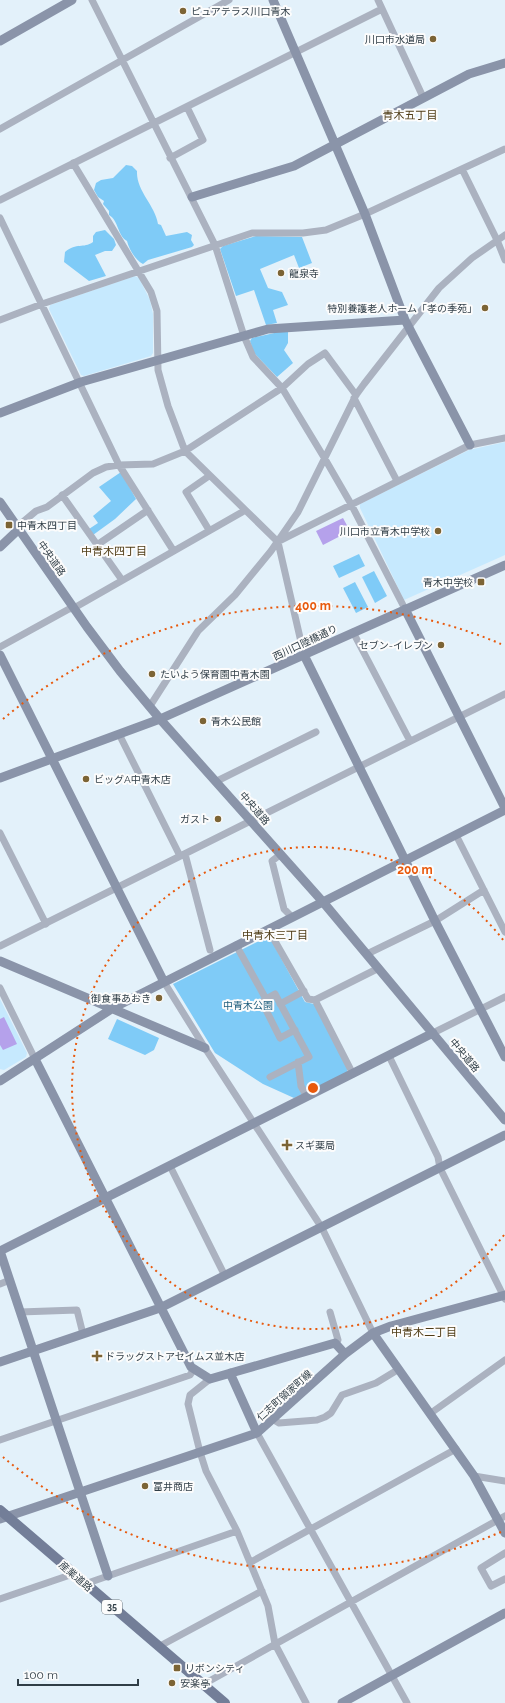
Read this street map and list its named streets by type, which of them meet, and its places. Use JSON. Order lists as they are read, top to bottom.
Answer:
{
  "streets": {
    "main road": ["産業道路", "35"],
    "street": ["中央道路", "西川口陸橋通り", "仁志町領家町線"]
  },
  "crossings": [
    ["中央道路", "西川口陸橋通り"],
    ["仁志町領家町線", "産業道路"]
  ],
  "districts": [
    "青木五丁目",
    "中青木四丁目",
    "中青木三丁目",
    "中青木二丁目"
  ],
  "parks": ["中青木公園"],
  "places": {
    "other": [
      "ピュアテラス川口青木",
      "川口市水道局",
      "龍泉寺",
      "特別養護老人ホーム「孝の季苑」",
      "川口市立青木中学校",
      "セブン-イレブン",
      "たいよう保育園中青木園",
      "青木公民館",
      "ビッグA中青木店",
      "ガスト",
      "御食事あおき",
      "富井商店",
      "安楽亭"
    ],
    "transit": ["中青木四丁目", "青木中学校", "リボンシティ"],
    "health": ["スギ薬局", "ドラッグストアセイムス並木店"]
  },
  "scale_bar": "100 m",
  "rings": ["400 m", "200 m"]
}
